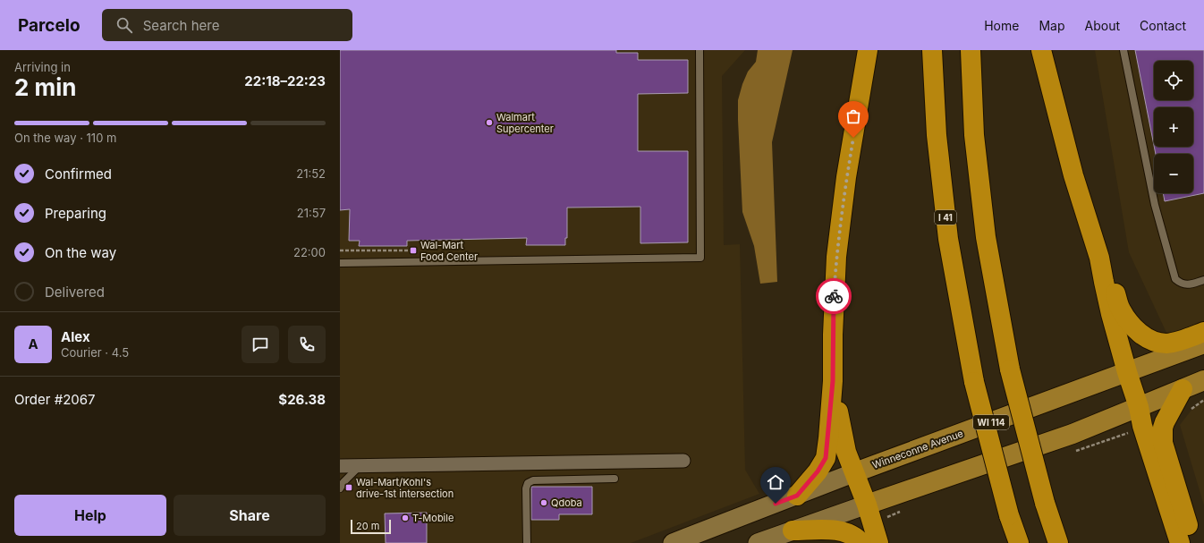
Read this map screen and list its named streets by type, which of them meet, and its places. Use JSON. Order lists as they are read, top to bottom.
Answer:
{
  "streets": {
    "highway": ["I 41"],
    "main road": ["WI 114", "Winneconne Avenue"]
  },
  "places": {
    "other": ["Walmart Supercenter", "Qdoba", "T-Mobile"],
    "transit": ["Wal-Mart Food Center", "Wal-Mart/Kohl's drive-1st intersection"]
  },
  "scale_bar": "20 m",
  "page": {
    "header": "Parcelo",
    "search": "Search here",
    "nav": [
      "Home",
      "Map",
      "About",
      "Contact"
    ],
    "heading": ["2 min", "Arriving in", "22:18–22:23"],
    "panel": [
      "Alex",
      "Courier · 4.5",
      "Order #2067",
      "$26.38"
    ],
    "map_buttons": ["+", "−"],
    "bar": "On the way · 110 m",
    "list": [
      ["Confirmed", "21:52"],
      ["Preparing", "21:57"],
      ["On the way", "22:00"],
      "Delivered"
    ],
    "round": "A",
    "buttons": ["Help", "Share"],
    "scale": "20 m"
  }
}
